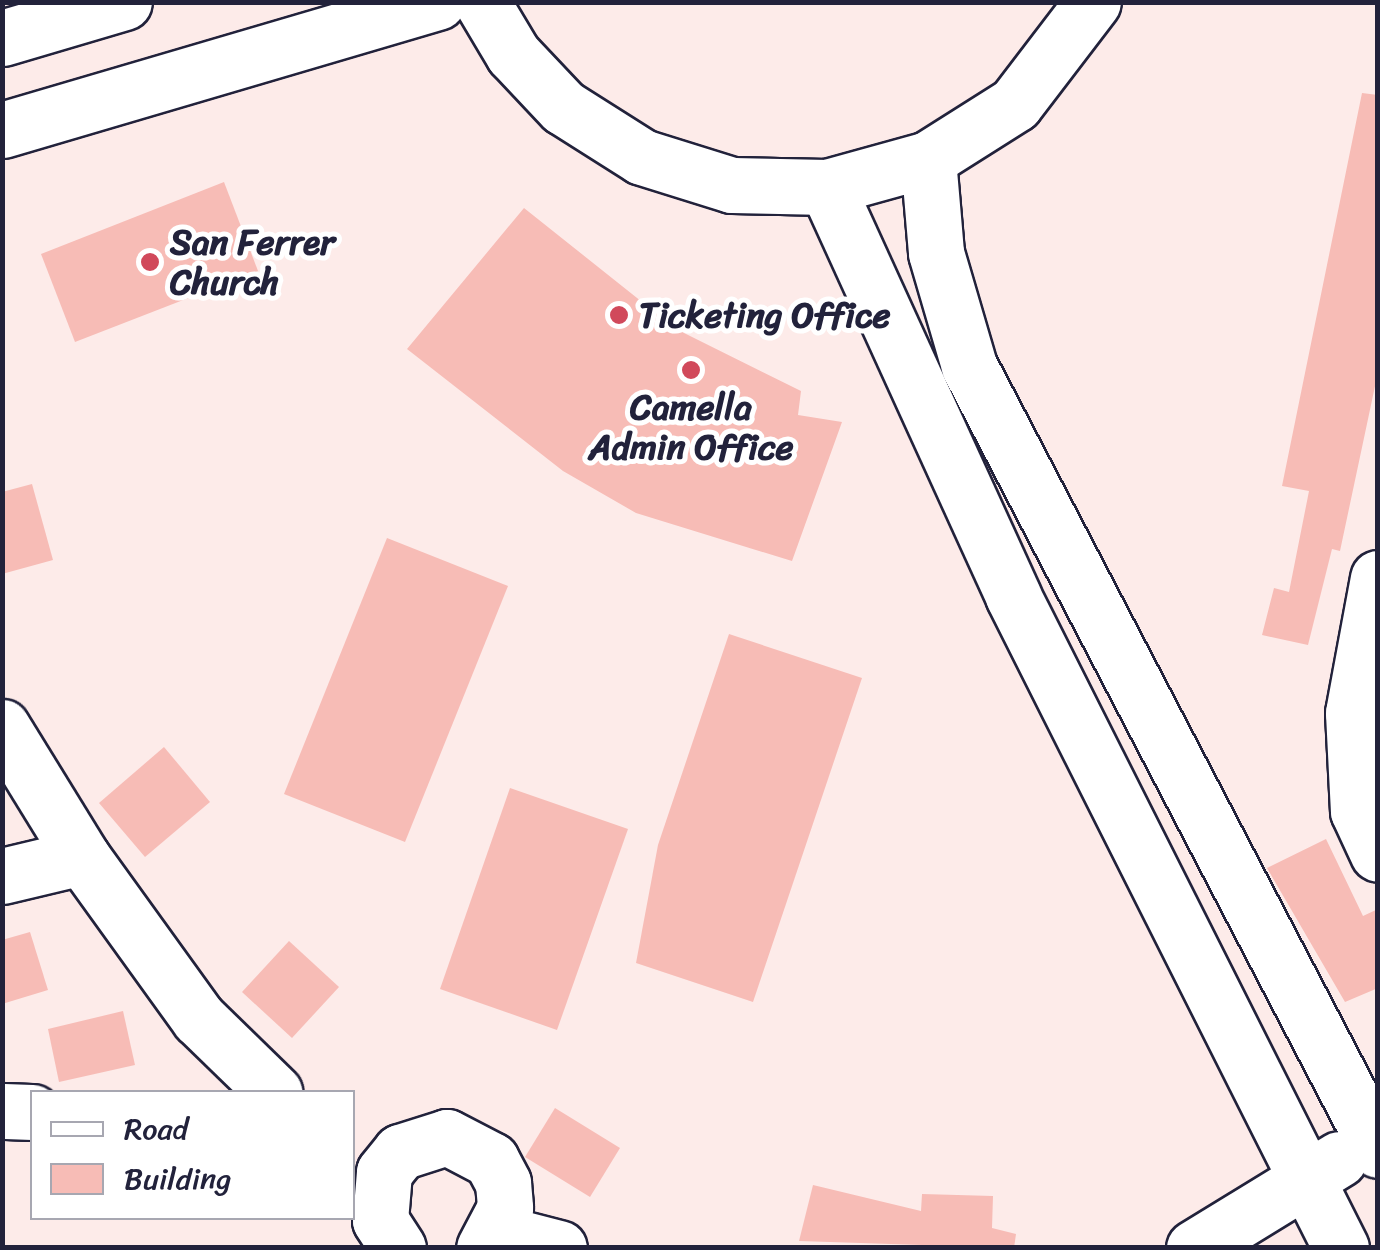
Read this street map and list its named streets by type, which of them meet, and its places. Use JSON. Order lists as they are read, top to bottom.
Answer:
{
  "places": ["San Ferrer Church", "Ticketing Office", "Camella Admin Office"],
  "legend": ["Road", "Building"]
}
